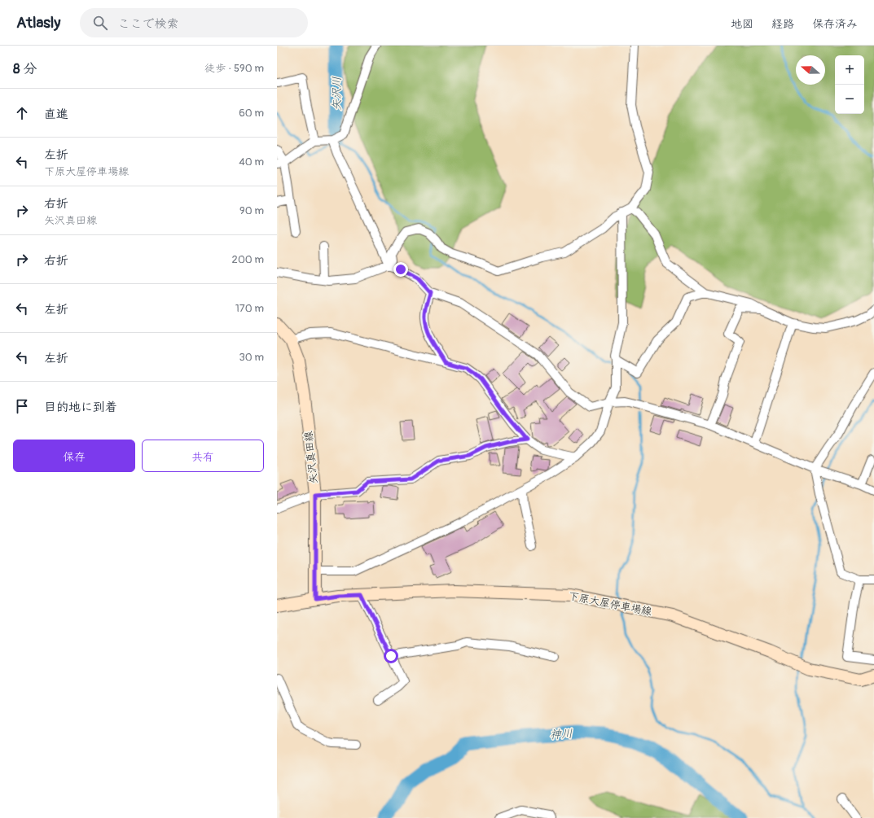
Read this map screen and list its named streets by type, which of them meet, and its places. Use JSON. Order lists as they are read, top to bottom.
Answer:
{
  "streets": {
    "main road": ["矢沢真田線", "下原大屋停車場線"]
  },
  "crossings": [
    ["矢沢真田線", "下原大屋停車場線"]
  ],
  "water": ["矢沢川", "神川"],
  "north": "left",
  "page": {
    "header": "Atlasly",
    "search": "ここで検索",
    "nav": ["地図", "経路", "保存済み"],
    "heading": ["8 分", "徒歩 · 590 m"],
    "map_buttons": ["+", "−"],
    "list": [
      ["直進", "60 m"],
      ["左折", "下原大屋停車場線", "40 m"],
      ["右折", "矢沢真田線", "90 m"],
      ["右折", "200 m"],
      ["左折", "170 m"],
      ["左折", "30 m"],
      "目的地に到着"
    ],
    "buttons": ["保存", "共有"]
  }
}
